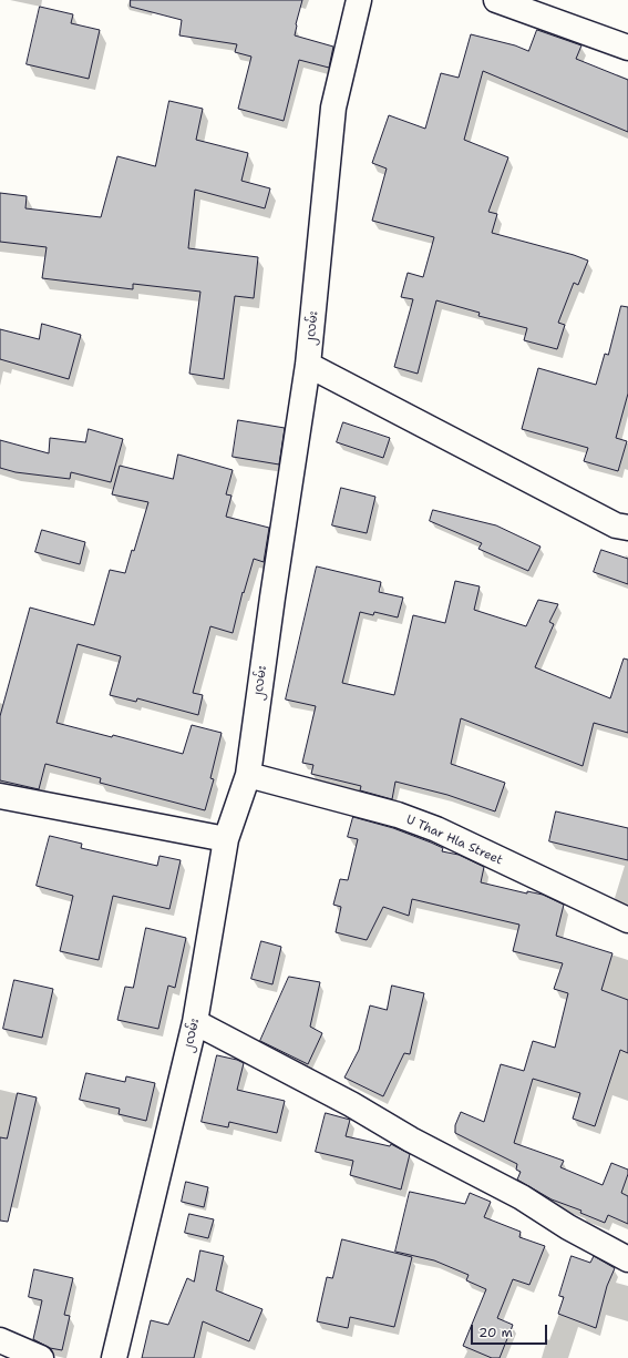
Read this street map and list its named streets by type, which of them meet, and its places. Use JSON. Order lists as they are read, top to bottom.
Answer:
{
  "streets": {
    "street": ["၂လမ်း", "U Thar Hla Street"]
  },
  "crossings": [
    ["၂လမ်း", "U Thar Hla Street"]
  ],
  "scale_bar": "20 m"
}
